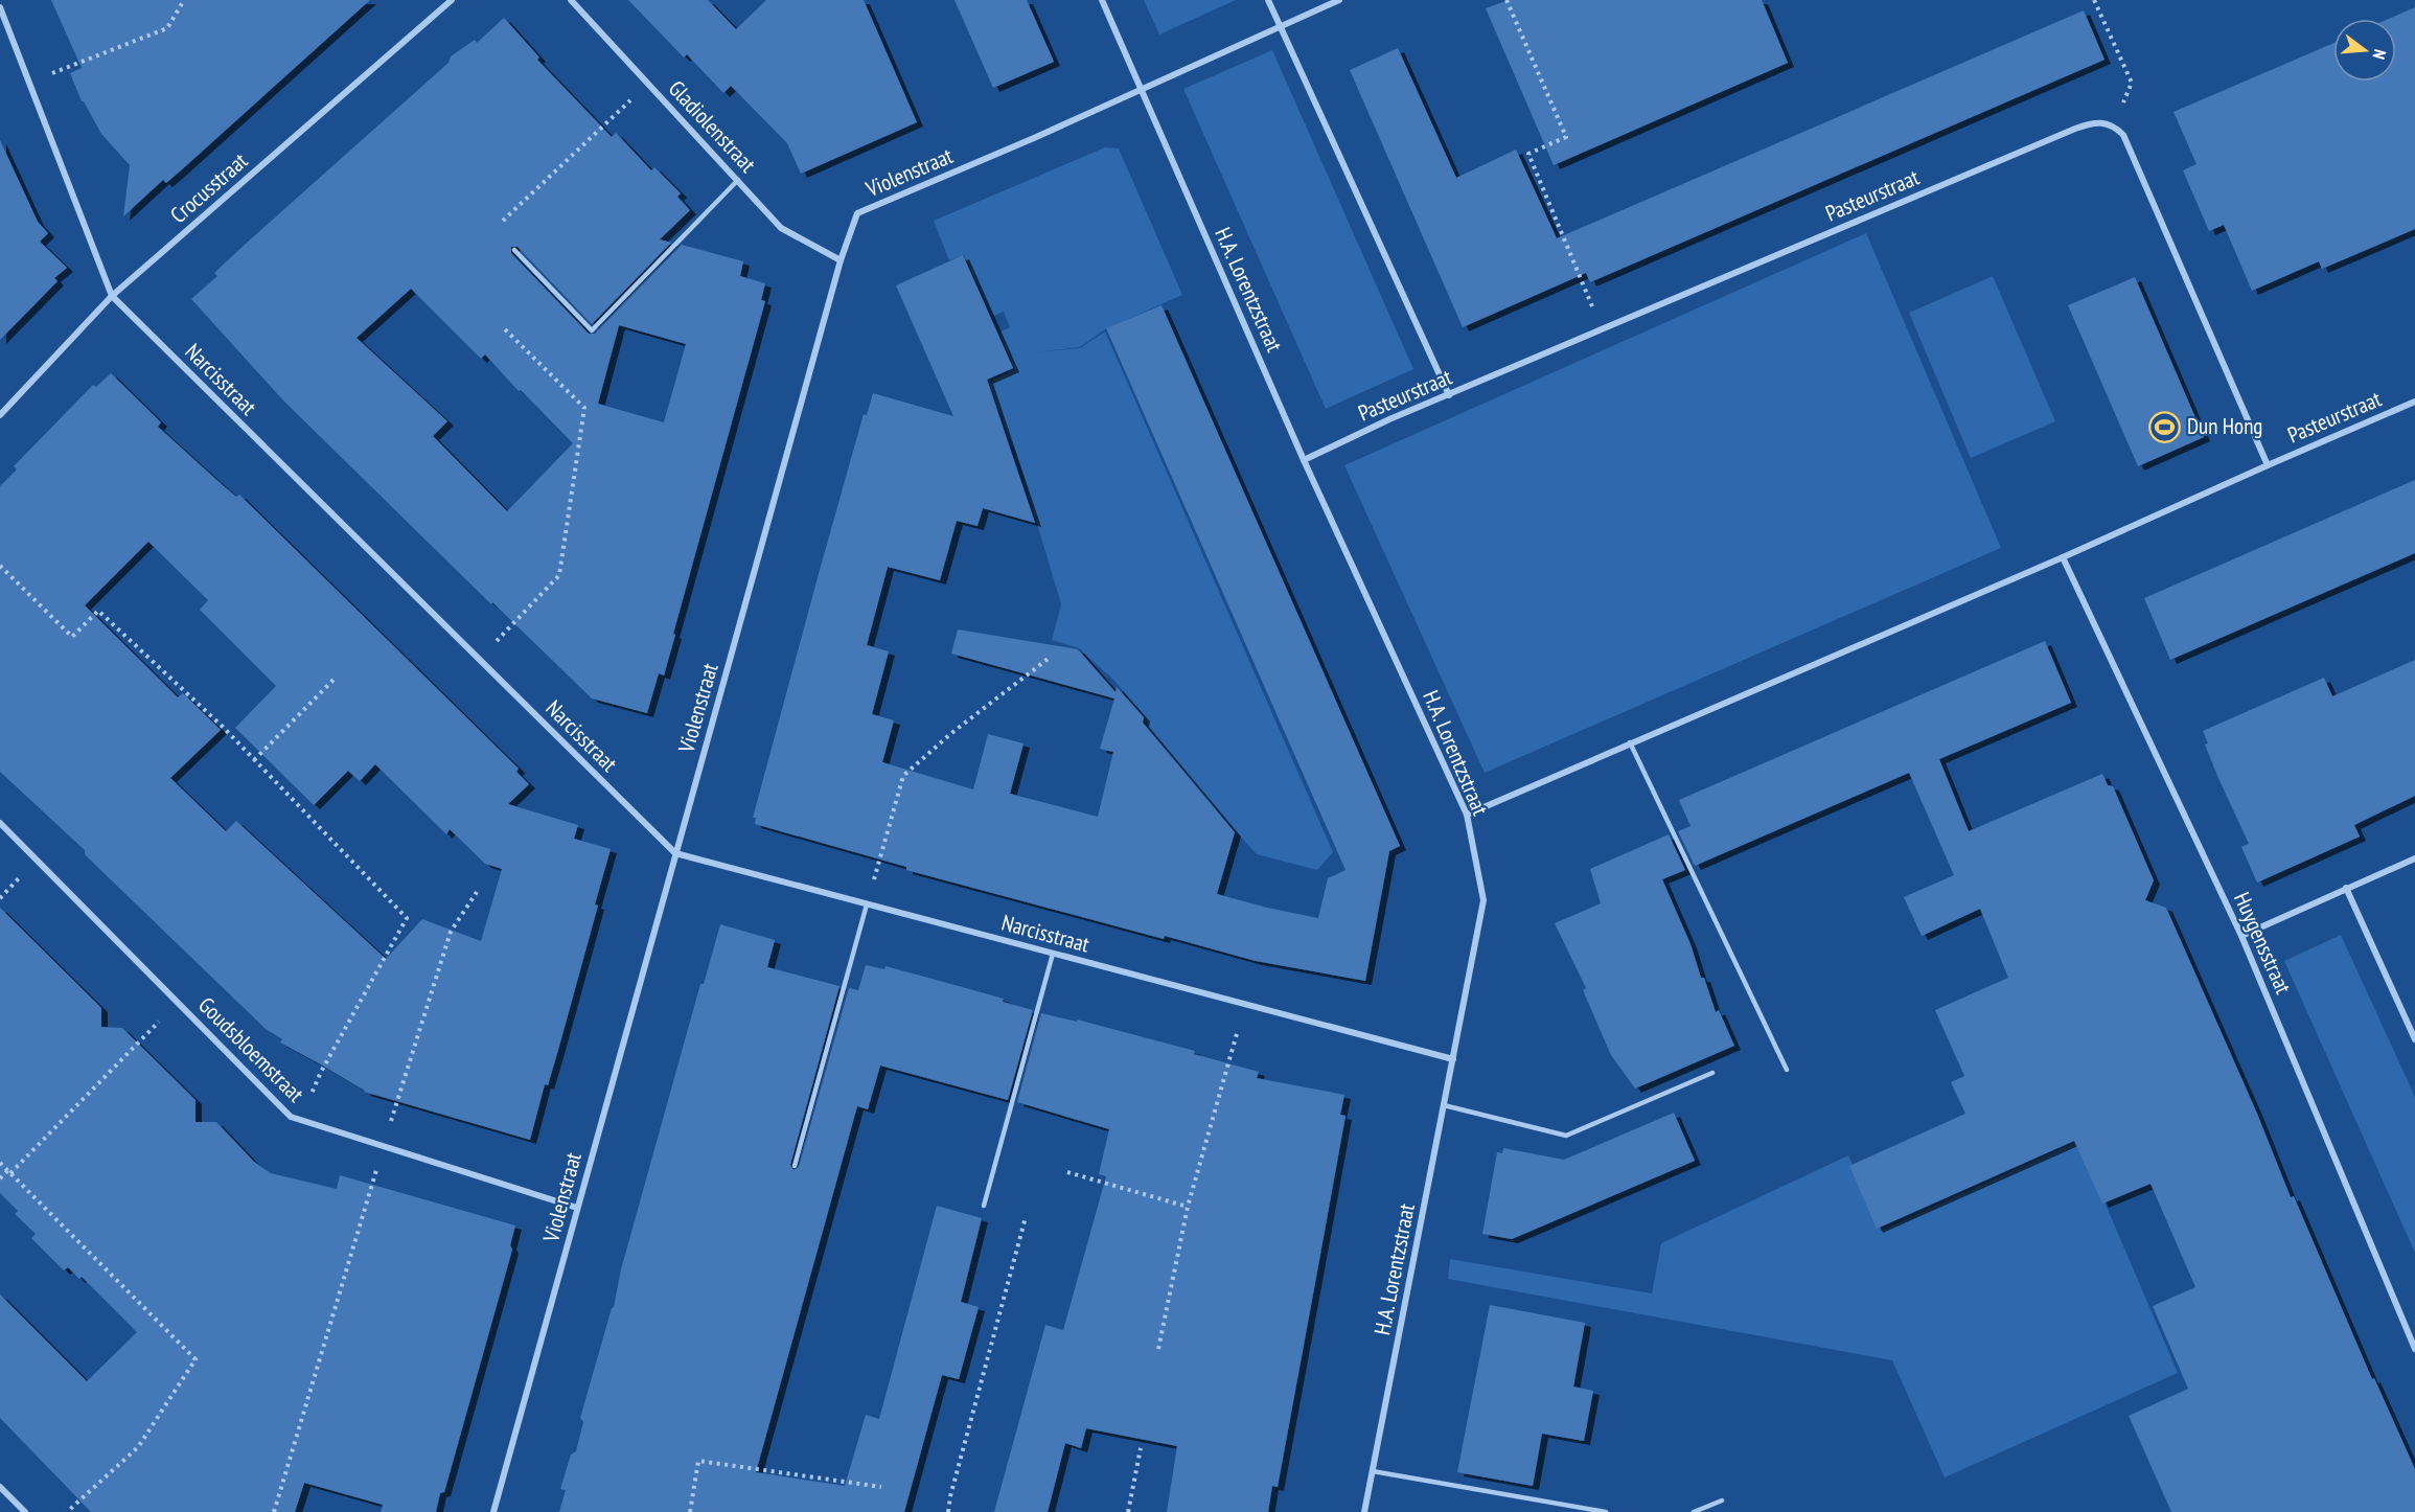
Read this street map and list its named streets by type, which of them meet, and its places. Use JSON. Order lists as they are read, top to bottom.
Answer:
{
  "streets": {
    "street": [
      "Gladiolenstraat",
      "Violenstraat",
      "Crocusstraat",
      "Pasteurstraat",
      "H.A. Lorentzstraat",
      "Narcisstraat",
      "Huygensstraat",
      "Goudsbloemstraat"
    ]
  },
  "crossings": [
    ["Gladiolenstraat", "Violenstraat"],
    ["Violenstraat", "H.A. Lorentzstraat"],
    ["Violenstraat", "Narcisstraat"],
    ["Violenstraat", "Goudsbloemstraat"],
    ["Crocusstraat", "Narcisstraat"],
    ["Pasteurstraat", "H.A. Lorentzstraat"],
    ["Pasteurstraat", "Huygensstraat"],
    ["H.A. Lorentzstraat", "Narcisstraat"]
  ],
  "places": {
    "sports": ["Dun Hong"]
  },
  "north": "right"
}
